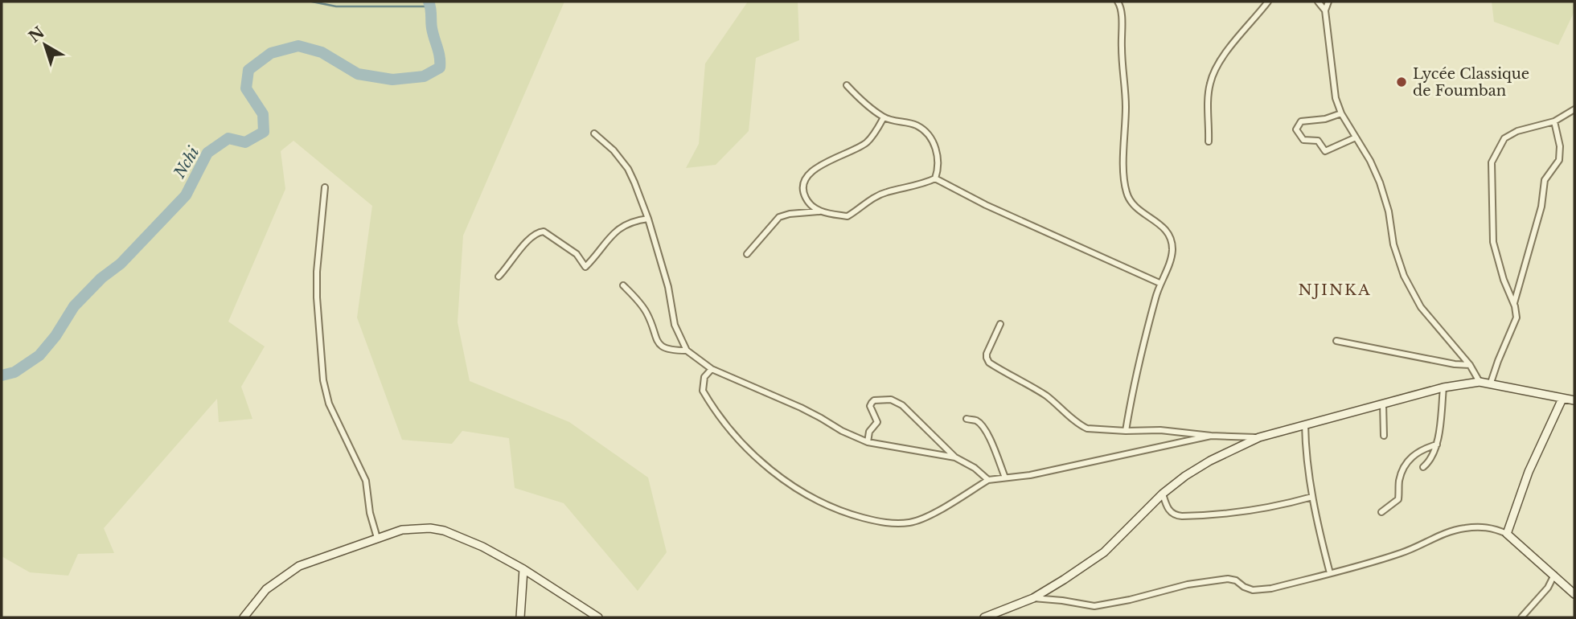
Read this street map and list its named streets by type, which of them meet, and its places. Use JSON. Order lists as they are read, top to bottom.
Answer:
{
  "districts": ["NJINKA"],
  "water": ["Nchi"],
  "places": ["Lycée Classique de Foumban"],
  "north": "top left"
}
